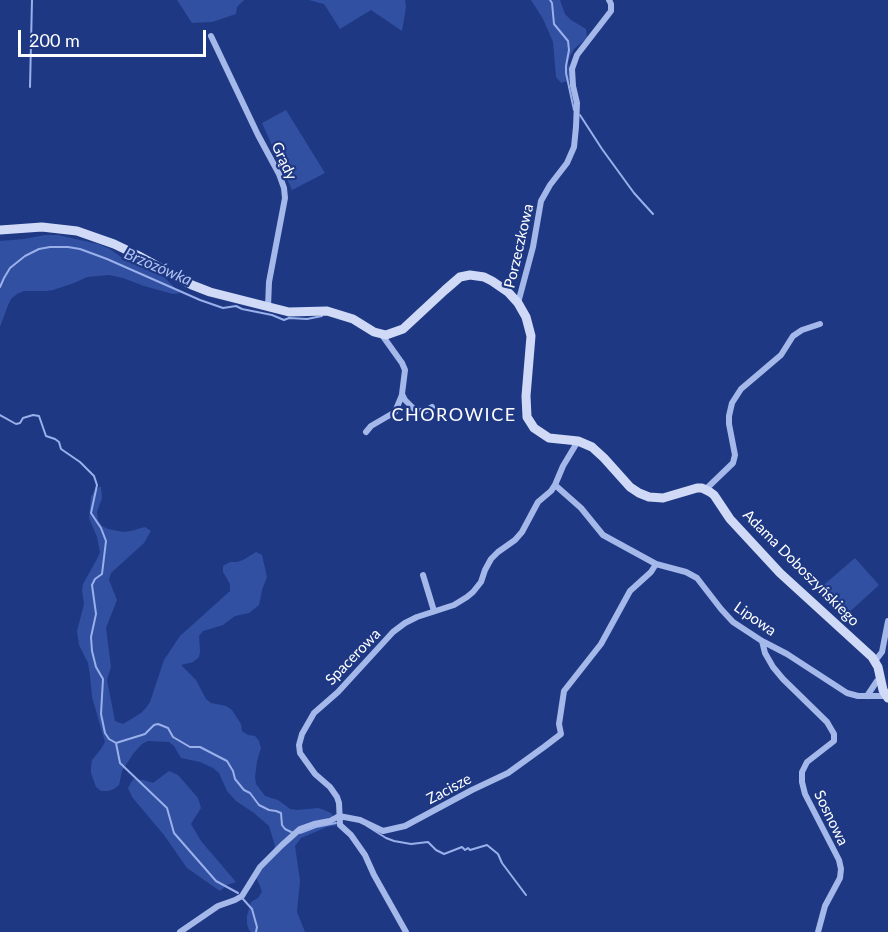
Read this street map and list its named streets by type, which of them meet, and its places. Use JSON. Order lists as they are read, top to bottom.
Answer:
{
  "streets": {
    "street": [
      "Grądy",
      "Porzeczkowa",
      "Adama Doboszyńskiego",
      "Lipowa",
      "Spacerowa",
      "Zacisze",
      "Sosnowa"
    ]
  },
  "crossings": [
    ["Adama Doboszyńskiego", "Lipowa"],
    ["Lipowa", "Spacerowa"],
    ["Lipowa", "Zacisze"],
    ["Lipowa", "Sosnowa"],
    ["Spacerowa", "Zacisze"]
  ],
  "districts": ["CHOROWICE"],
  "water": ["Brzozówka"],
  "scale_bar": "200 m"
}
